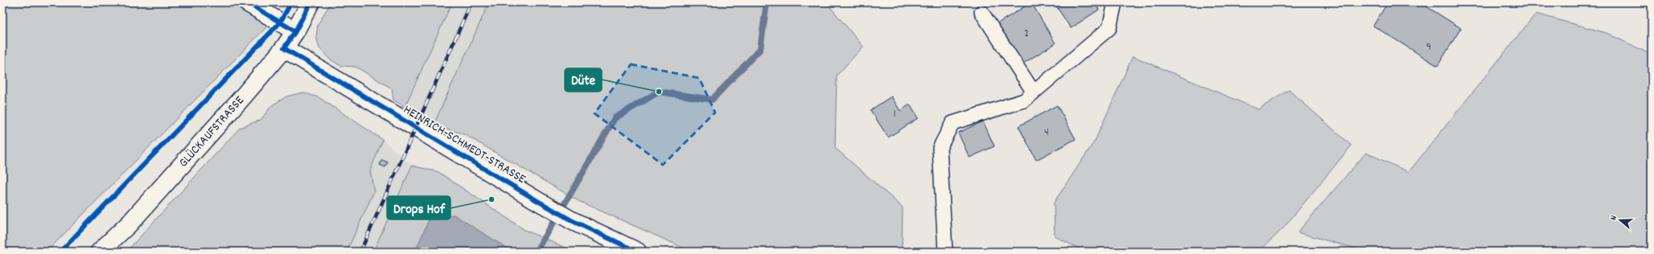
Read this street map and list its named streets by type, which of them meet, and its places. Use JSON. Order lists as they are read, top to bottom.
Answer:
{
  "streets": {
    "street": ["GLÜCKAUFSTRASSE", "HEINRICH-SCHMEDT-STRASSE"]
  },
  "crossings": [
    ["GLÜCKAUFSTRASSE", "HEINRICH-SCHMEDT-STRASSE"]
  ],
  "places": ["Düte", "Drops Hof"],
  "house_numbers": [
    "2",
    "9",
    "1",
    "4"
  ],
  "north": "left"
}
